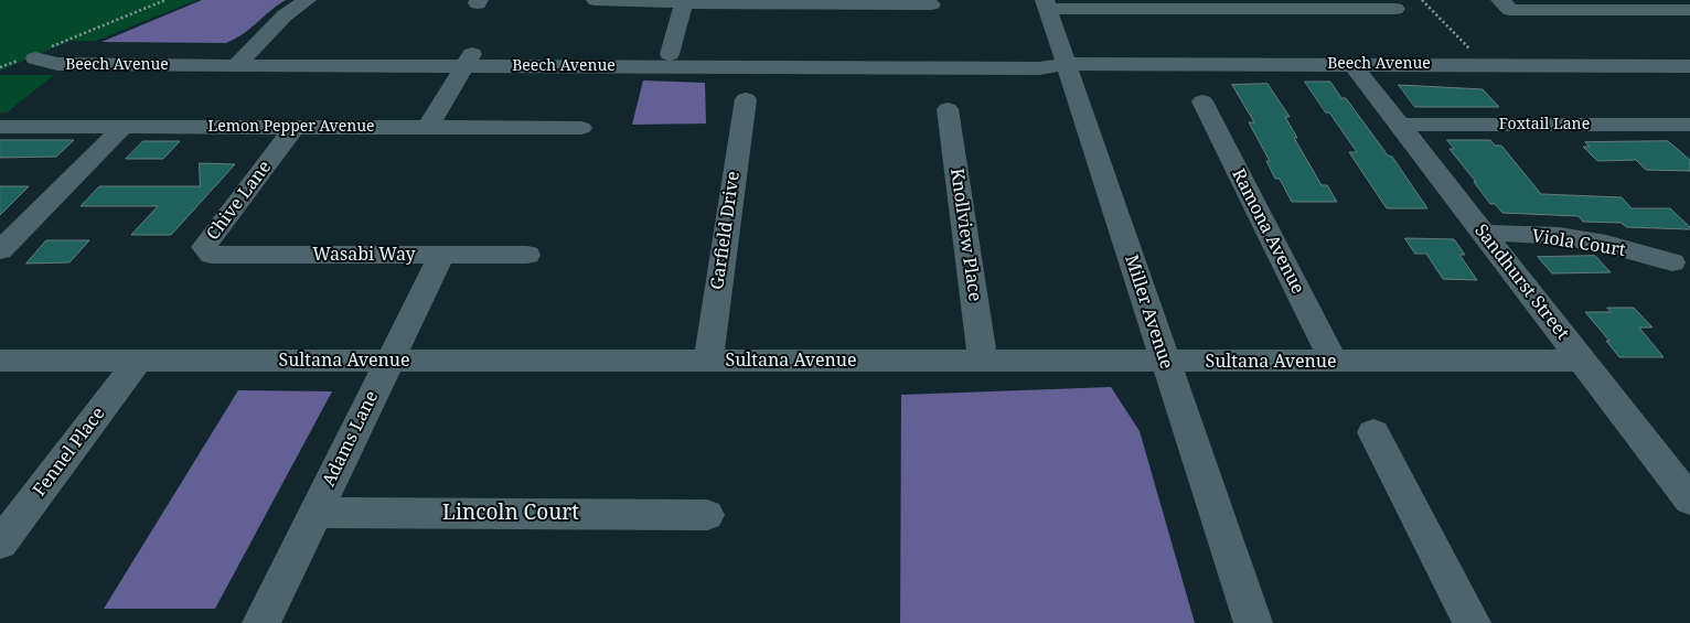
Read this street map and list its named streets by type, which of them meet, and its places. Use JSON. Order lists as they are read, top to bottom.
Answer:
{
  "streets": {
    "street": [
      "Beech Avenue",
      "Foxtail Lane",
      "Lemon Pepper Avenue",
      "Chive Lane",
      "Garfield Drive",
      "Ramona Avenue",
      "Knollview Place",
      "Viola Court",
      "Wasabi Way",
      "Sandhurst Street",
      "Miller Avenue",
      "Sultana Avenue",
      "Adams Lane",
      "Fennel Place",
      "Lincoln Court"
    ]
  },
  "crossings": [
    ["Beech Avenue", "Sandhurst Street"],
    ["Beech Avenue", "Miller Avenue"],
    ["Foxtail Lane", "Sandhurst Street"],
    ["Lemon Pepper Avenue", "Chive Lane"],
    ["Chive Lane", "Wasabi Way"],
    ["Garfield Drive", "Sultana Avenue"],
    ["Ramona Avenue", "Sultana Avenue"],
    ["Knollview Place", "Sultana Avenue"],
    ["Viola Court", "Sandhurst Street"],
    ["Wasabi Way", "Adams Lane"],
    ["Sandhurst Street", "Sultana Avenue"],
    ["Miller Avenue", "Sultana Avenue"],
    ["Sultana Avenue", "Adams Lane"],
    ["Sultana Avenue", "Fennel Place"],
    ["Adams Lane", "Lincoln Court"]
  ]
}
